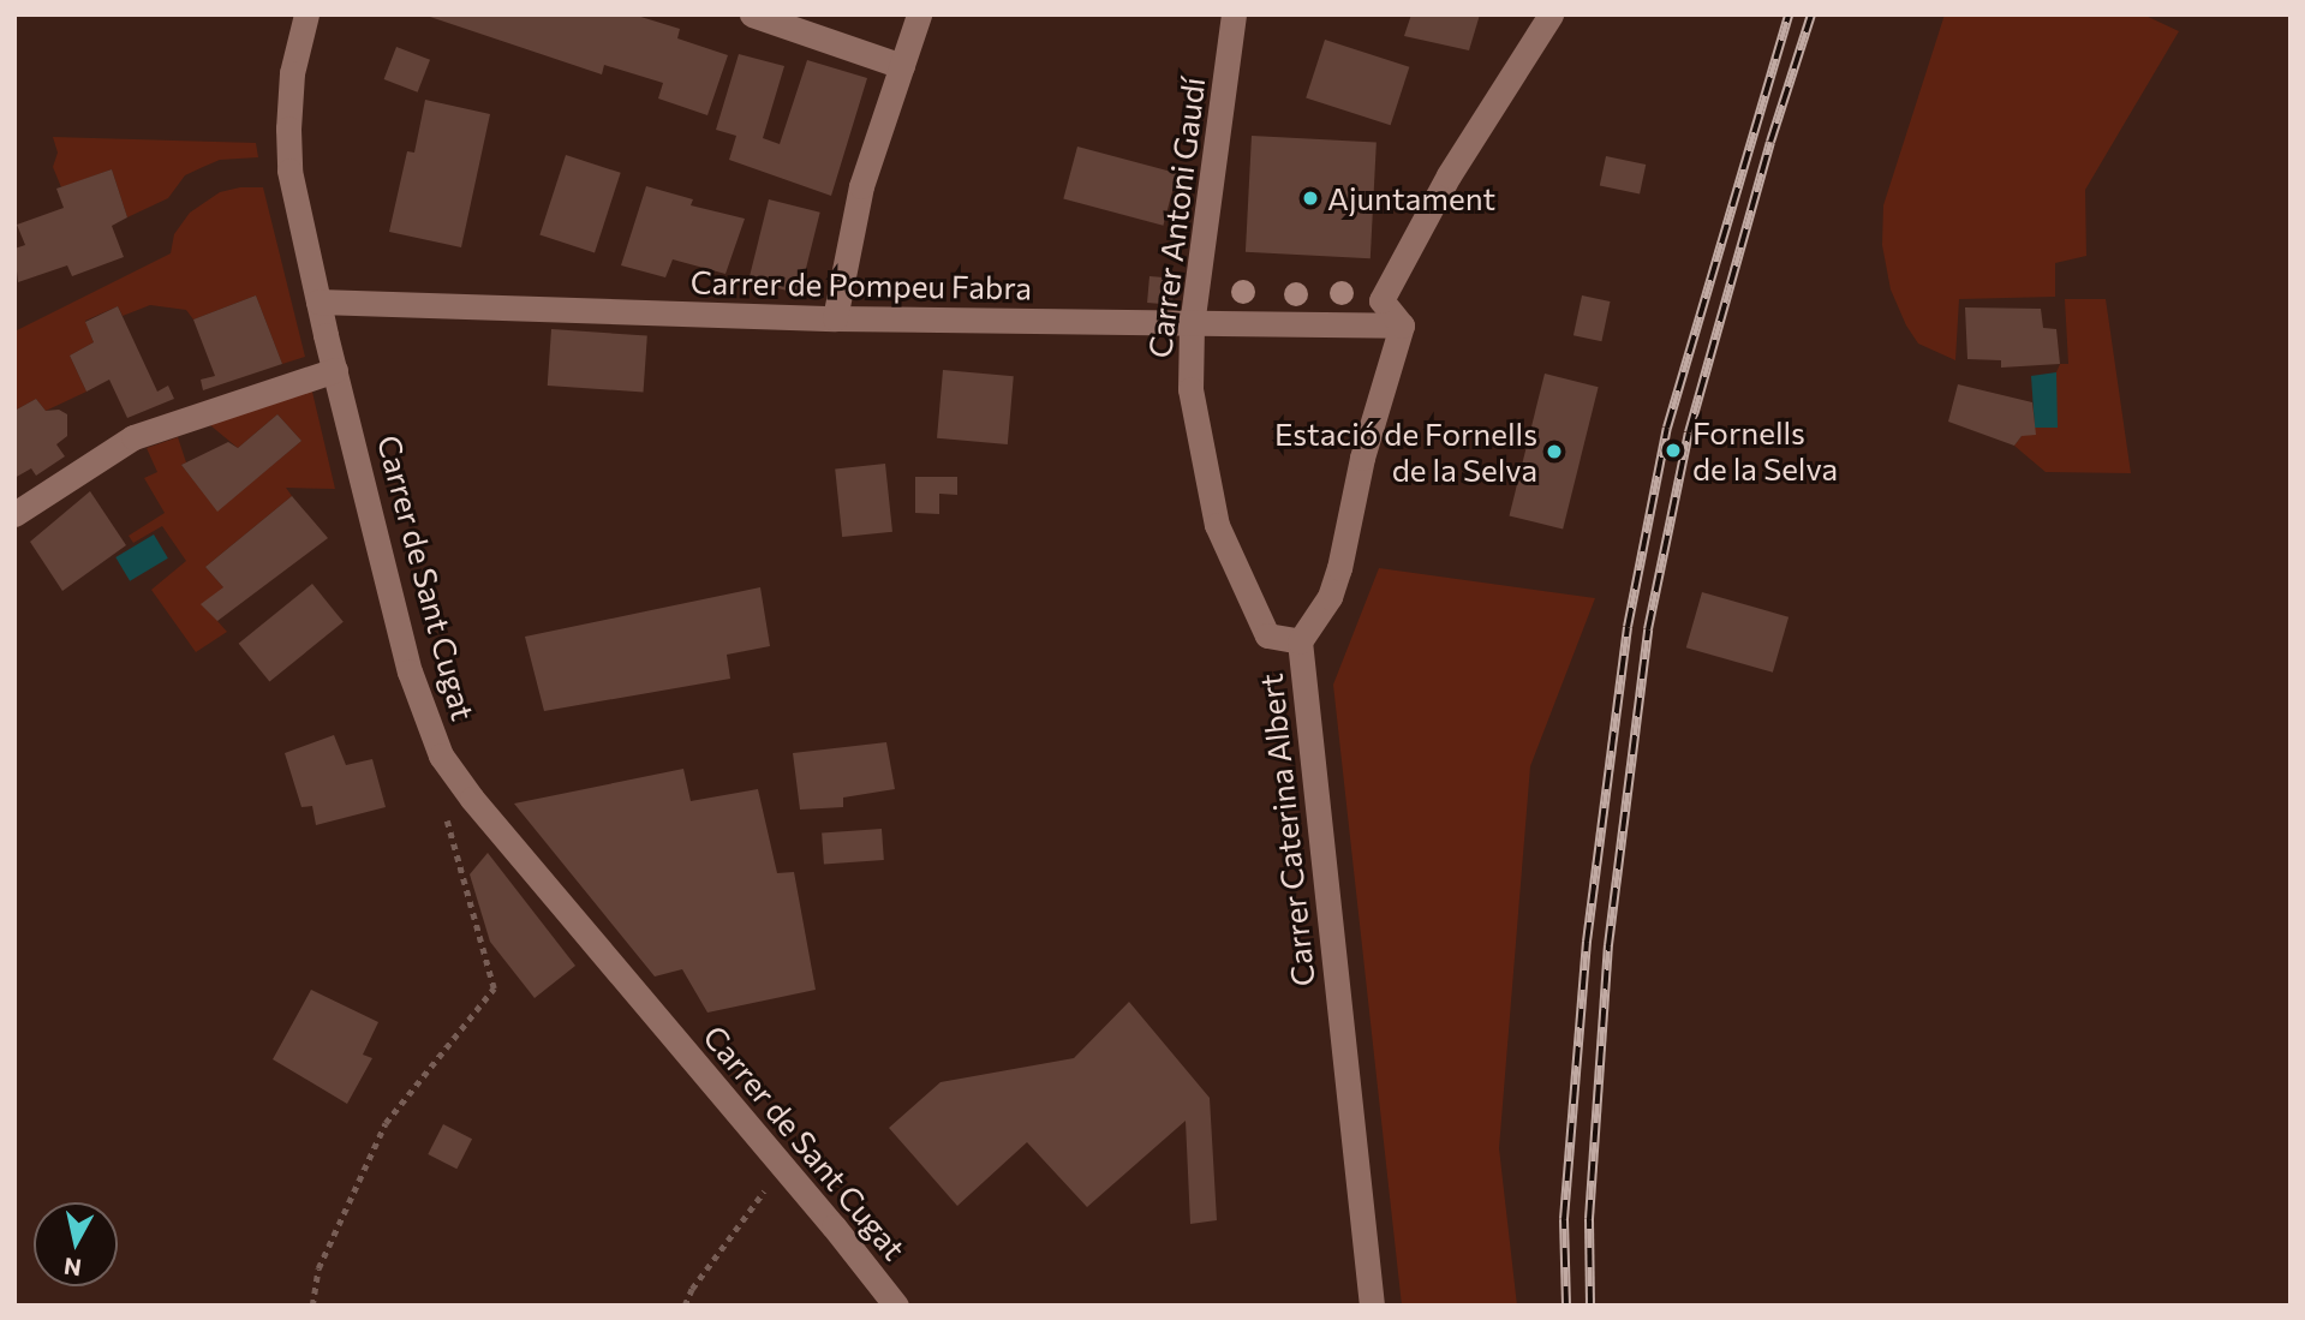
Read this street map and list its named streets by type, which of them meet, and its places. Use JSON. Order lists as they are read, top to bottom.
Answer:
{
  "streets": {
    "street": [
      "Carrer Antoni Gaudí",
      "Carrer de Pompeu Fabra",
      "Carrer de Sant Cugat",
      "Carrer Caterina Albert"
    ]
  },
  "crossings": [
    ["Carrer Antoni Gaudí", "Carrer de Pompeu Fabra"],
    ["Carrer Antoni Gaudí", "Carrer Caterina Albert"],
    ["Carrer de Pompeu Fabra", "Carrer de Sant Cugat"],
    ["Carrer de Pompeu Fabra", "Carrer Caterina Albert"]
  ],
  "places": ["Ajuntament", "Fornells de la Selva", "Estació de Fornells de la Selva"],
  "north": "bottom"
}
